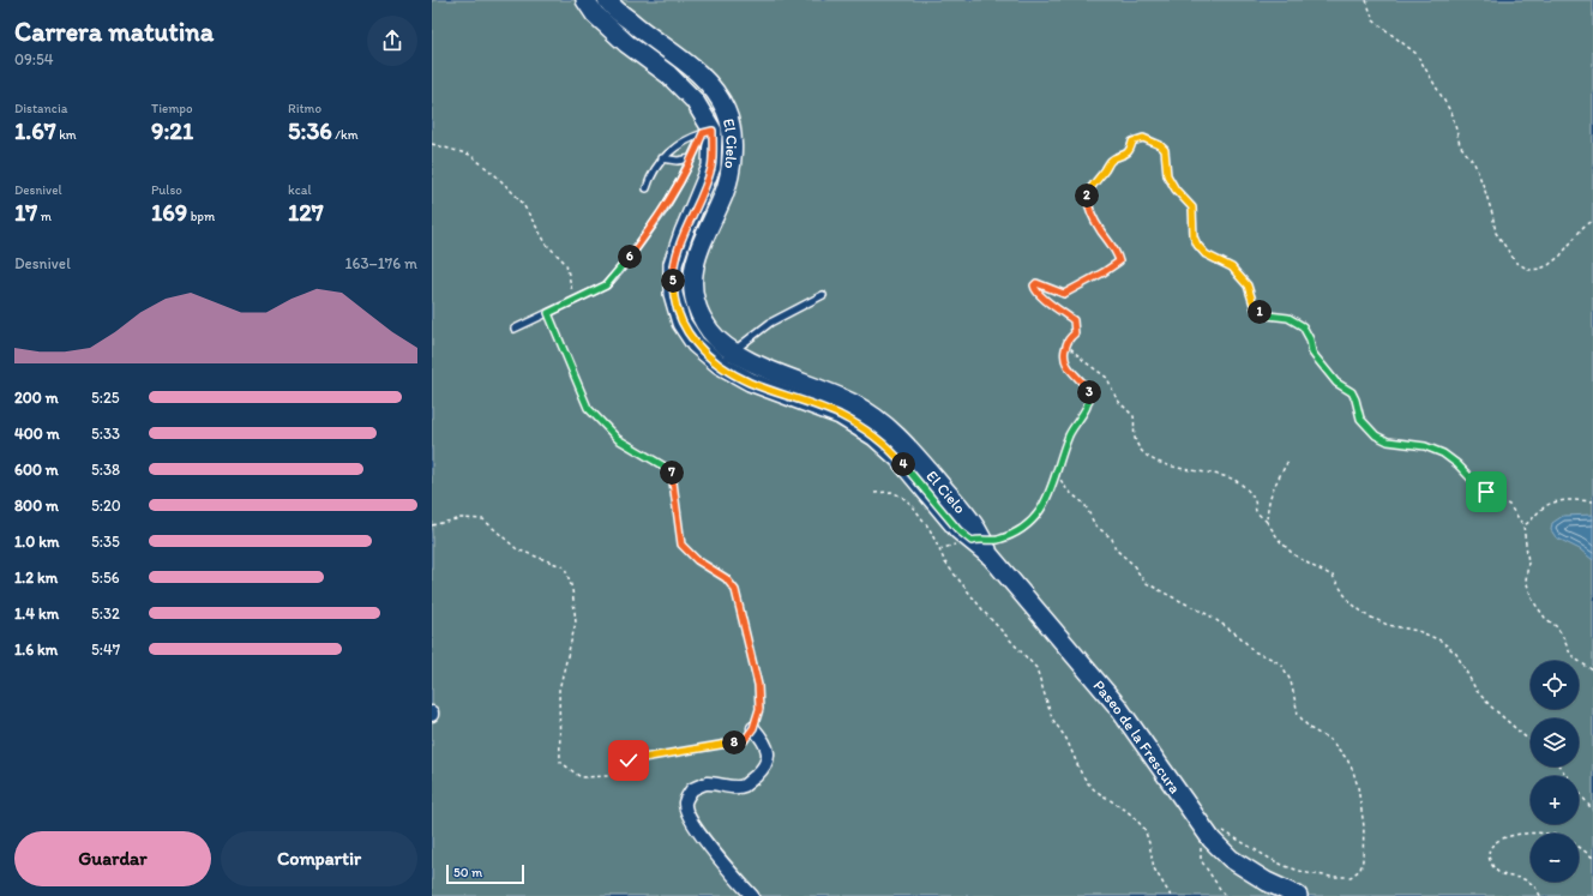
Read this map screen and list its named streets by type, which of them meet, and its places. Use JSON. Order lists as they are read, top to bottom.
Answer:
{
  "streets": {
    "street": ["El Cielo", "Paseo de la Frescura"]
  },
  "crossings": [
    ["El Cielo", "Paseo de la Frescura"]
  ],
  "scale_bar": "50 m",
  "page": {
    "heading": ["Carrera matutina", "09:54"],
    "stats": [
      ["Distancia", "1.67 km"],
      ["Tiempo", "9:21"],
      ["Ritmo", "5:36 /km"],
      ["Desnivel", "17 m"],
      ["Pulso", "169 bpm"],
      ["kcal", "127"]
    ],
    "pins": [
      "2",
      "6",
      "5",
      "1",
      "3",
      "4",
      "7",
      "8"
    ],
    "chart": ["Desnivel", "163–176 m"],
    "list": [
      {
        "name": "200 m",
        "note": "5:25"
      },
      {
        "name": "400 m",
        "note": "5:33"
      },
      {
        "name": "600 m",
        "note": "5:38"
      },
      {
        "name": "800 m",
        "note": "5:20"
      },
      {
        "name": "1.0 km",
        "note": "5:35"
      },
      {
        "name": "1.2 km",
        "note": "5:56"
      },
      {
        "name": "1.4 km",
        "note": "5:32"
      },
      {
        "name": "1.6 km",
        "note": "5:47"
      }
    ],
    "map_buttons": ["+", "−"],
    "buttons": ["Guardar", "Compartir"],
    "scale": "50 m"
  }
}
